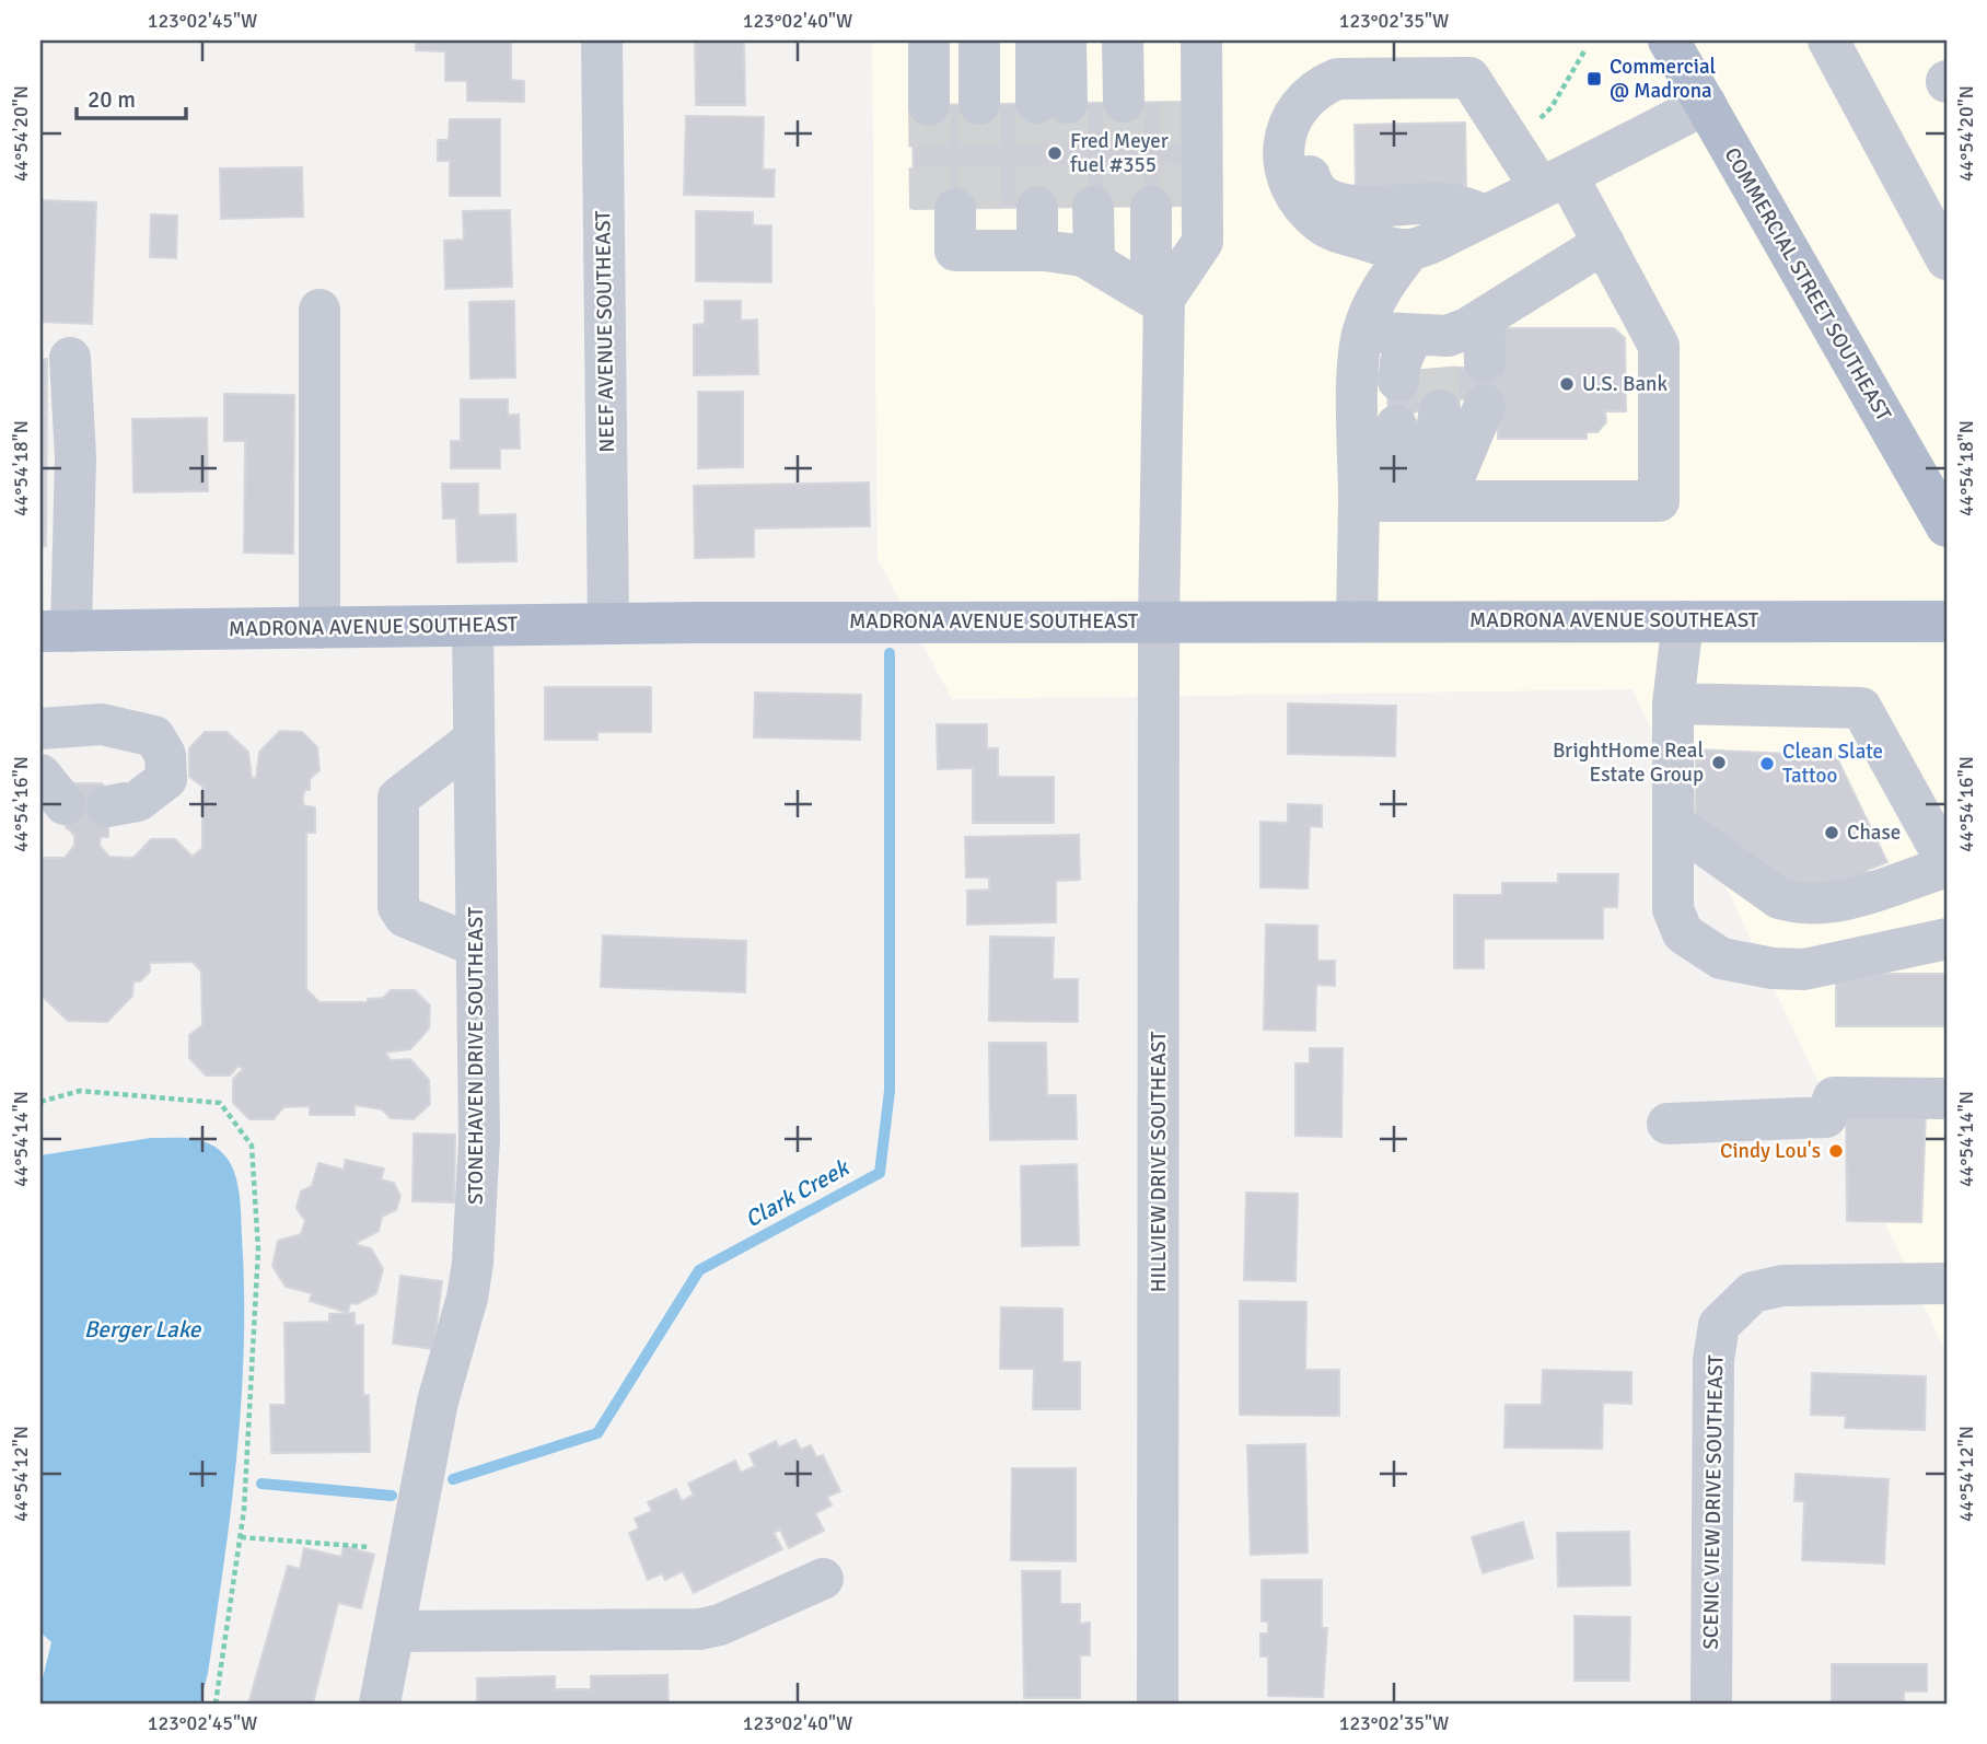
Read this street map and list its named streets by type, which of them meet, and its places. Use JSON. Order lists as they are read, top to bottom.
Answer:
{
  "streets": {
    "main road": ["COMMERCIAL STREET SOUTHEAST", "MADRONA AVENUE SOUTHEAST"],
    "street": [
      "NEEF AVENUE SOUTHEAST",
      "STONEHAVEN DRIVE SOUTHEAST",
      "HILLVIEW DRIVE SOUTHEAST",
      "SCENIC VIEW DRIVE SOUTHEAST"
    ]
  },
  "crossings": [
    ["NEEF AVENUE SOUTHEAST", "MADRONA AVENUE SOUTHEAST"],
    ["MADRONA AVENUE SOUTHEAST", "STONEHAVEN DRIVE SOUTHEAST"],
    ["MADRONA AVENUE SOUTHEAST", "HILLVIEW DRIVE SOUTHEAST"]
  ],
  "water": ["Clark Creek", "Berger Lake"],
  "places": {
    "transit": ["Commercial @ Madrona"],
    "other": [
      "Fred Meyer fuel #355",
      "U.S. Bank",
      "BrightHome Real Estate Group",
      "Clean Slate Tattoo",
      "Chase",
      "Cindy Lou's"
    ]
  },
  "scale_bar": "20 m",
  "coordinates": [
    "123°02'45\"W",
    "123°02'40\"W",
    "123°02'35\"W",
    "44°54'20\"N",
    "44°54'18\"N",
    "44°54'16\"N",
    "44°54'14\"N",
    "44°54'12\"N"
  ]
}
